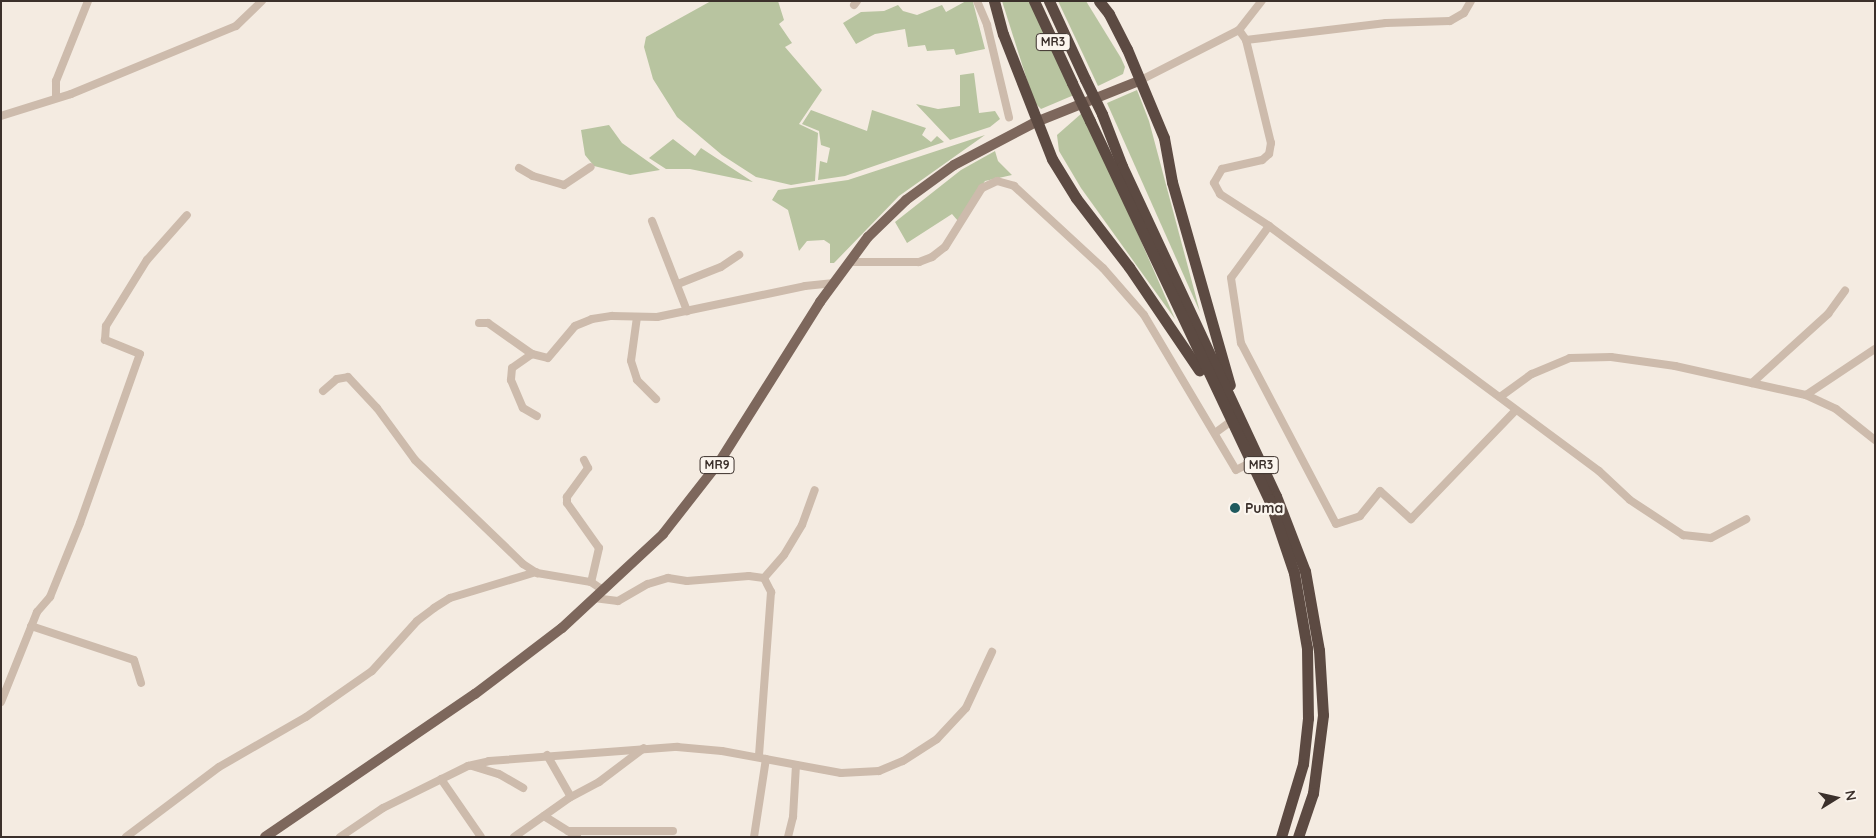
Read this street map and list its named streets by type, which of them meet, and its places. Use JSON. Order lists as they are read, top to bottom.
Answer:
{
  "streets": {
    "highway": ["MR3"],
    "main road": ["MR9"]
  },
  "places": ["Puma"],
  "north": "right"
}
